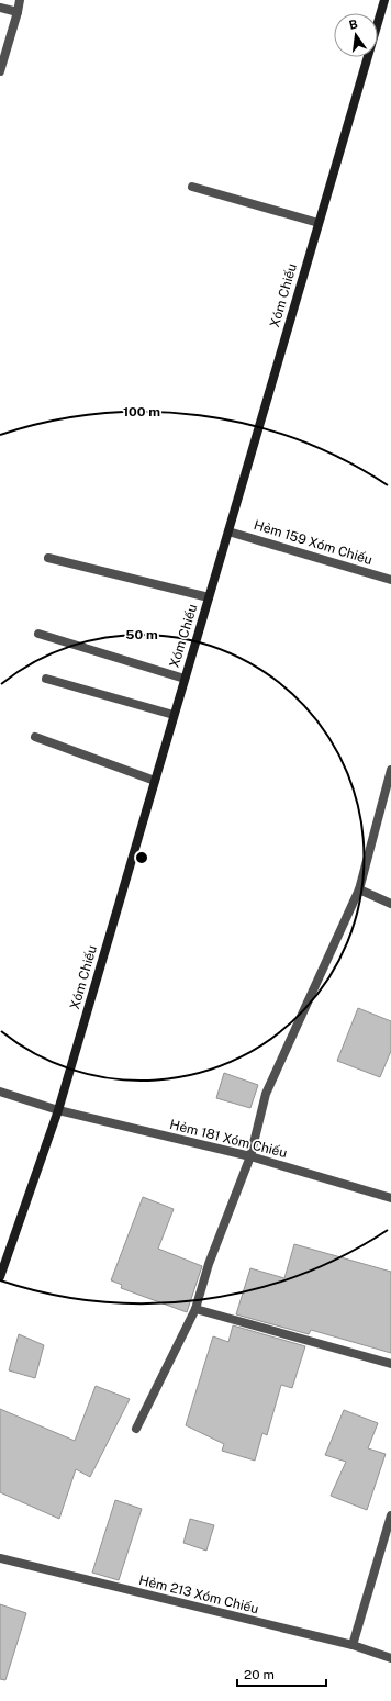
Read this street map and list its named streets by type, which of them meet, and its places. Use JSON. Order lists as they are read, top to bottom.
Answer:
{
  "streets": {
    "street": [
      "Xóm Chiếu",
      "Hẻm 159 Xóm Chiếu",
      "Hẻm 181 Xóm Chiếu",
      "Hẻm 213 Xóm Chiếu"
    ]
  },
  "crossings": [
    ["Xóm Chiếu", "Hẻm 159 Xóm Chiếu"],
    ["Xóm Chiếu", "Hẻm 181 Xóm Chiếu"]
  ],
  "scale_bar": "20 m",
  "north": "top",
  "rings": ["100 m", "50 m"]
}
